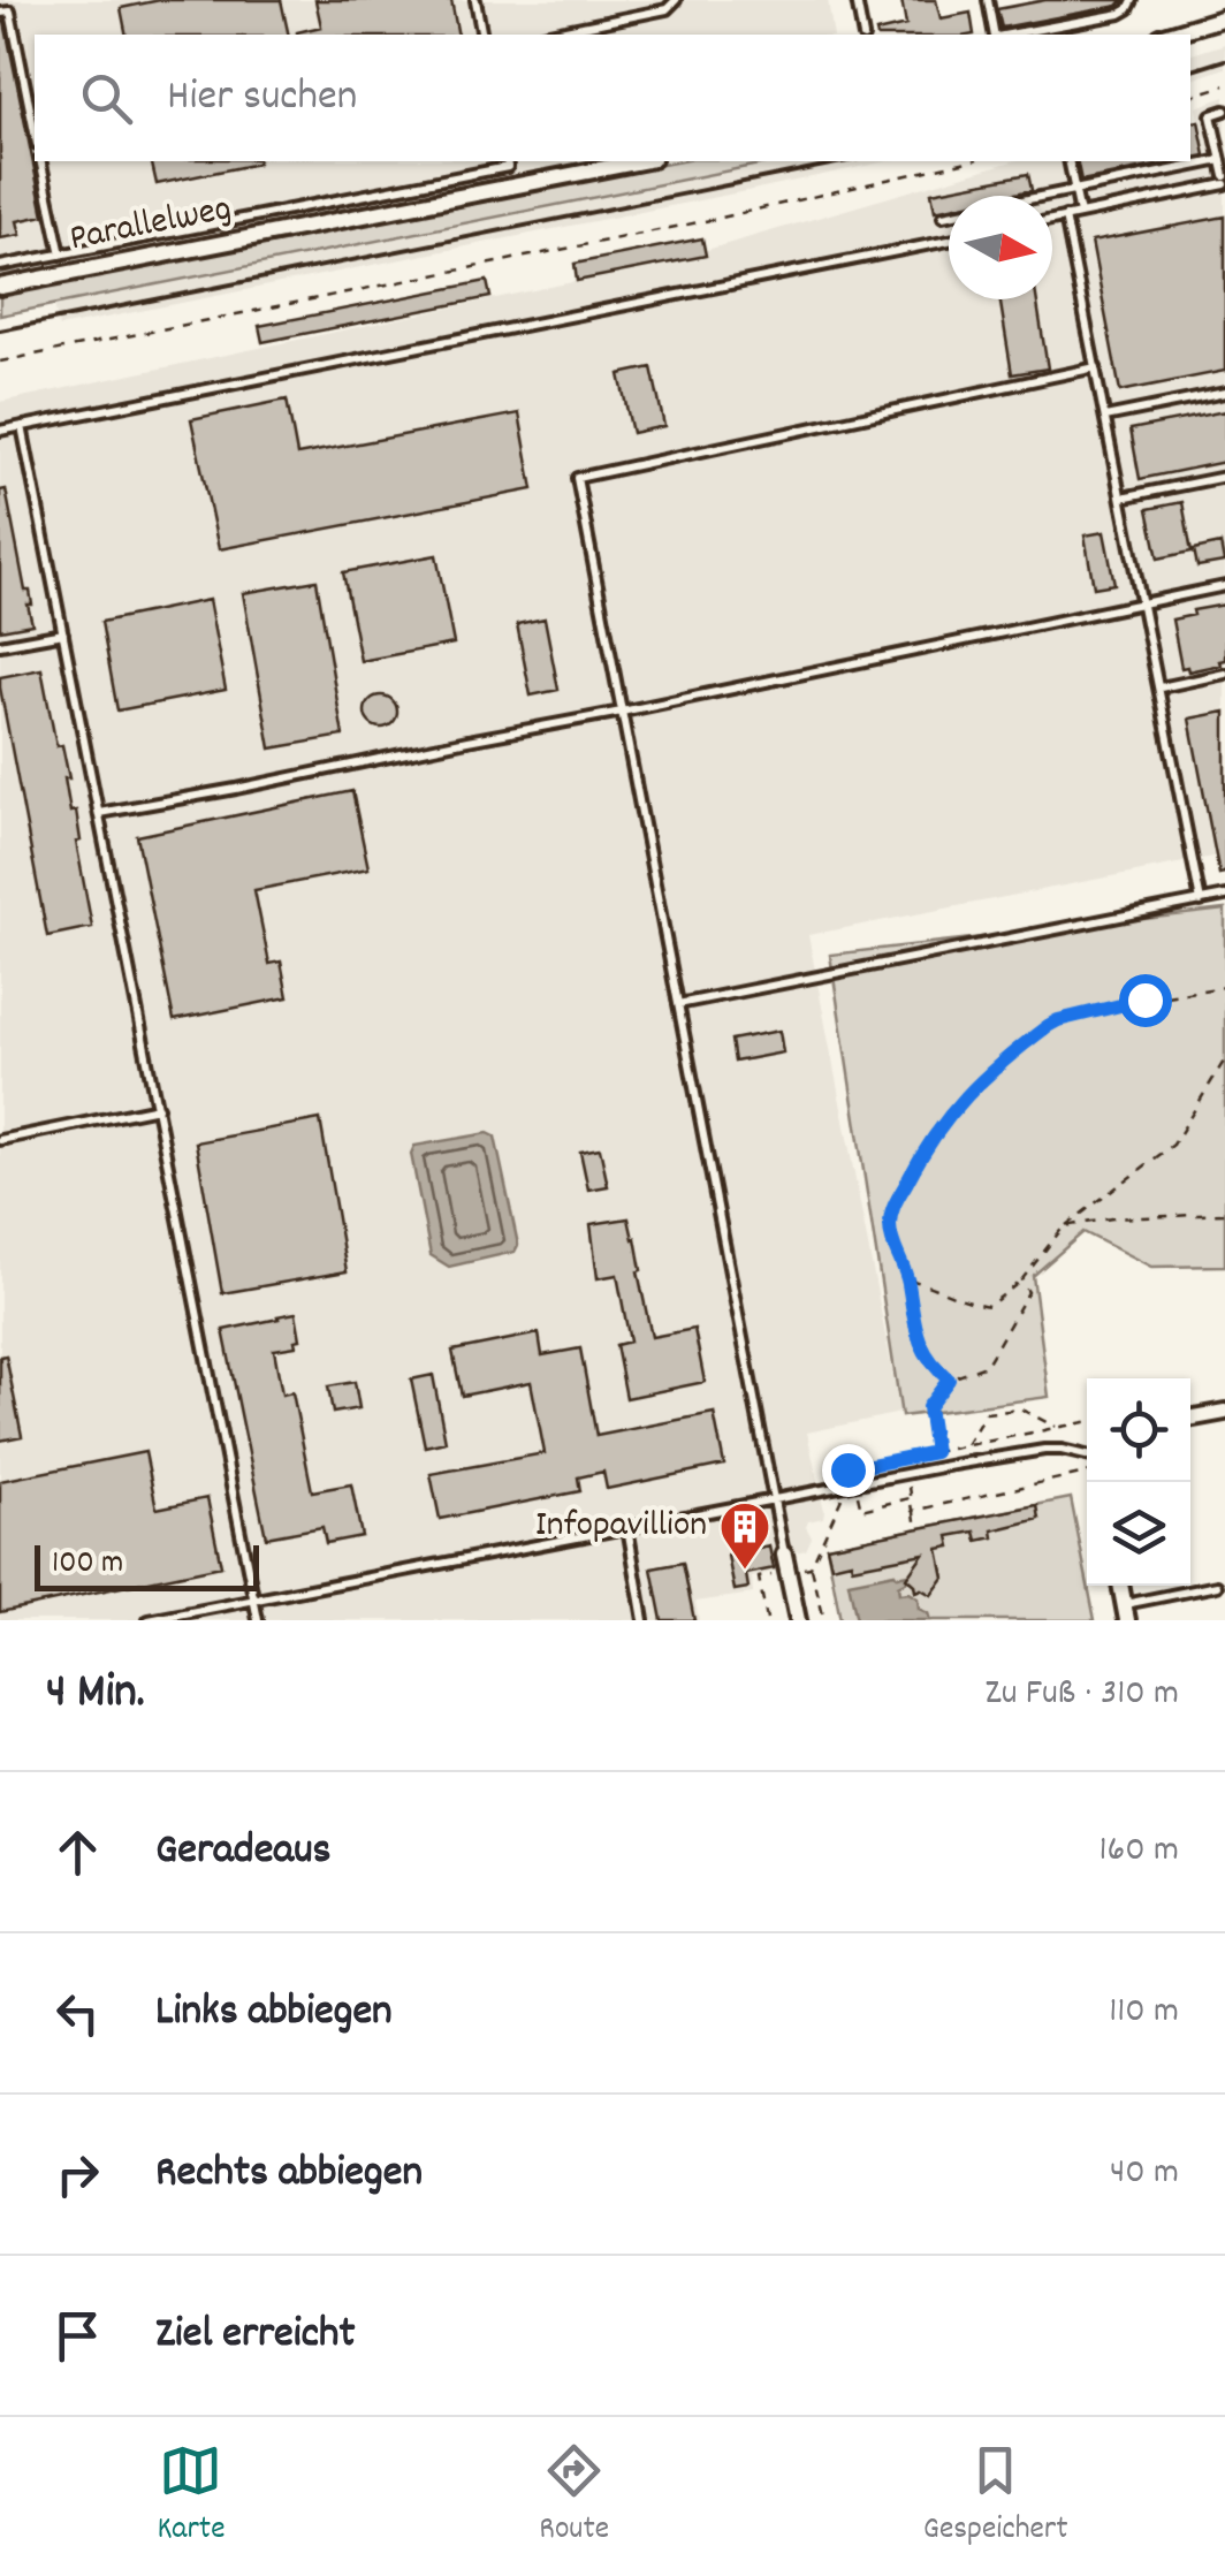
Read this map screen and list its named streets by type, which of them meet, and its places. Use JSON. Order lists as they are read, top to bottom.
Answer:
{
  "streets": {
    "street": ["Parallelweg"]
  },
  "places": {
    "building": ["Infopavillion"]
  },
  "scale_bar": "100 m",
  "north": "right",
  "page": {
    "search": "Hier suchen",
    "scale": "100 m",
    "heading": ["4 Min.", "Zu Fuß · 310 m"],
    "list": [
      ["Geradeaus", "160 m"],
      ["Links abbiegen", "110 m"],
      ["Rechts abbiegen", "40 m"],
      "Ziel erreicht"
    ],
    "nav": ["Karte", "Route", "Gespeichert"]
  }
}
